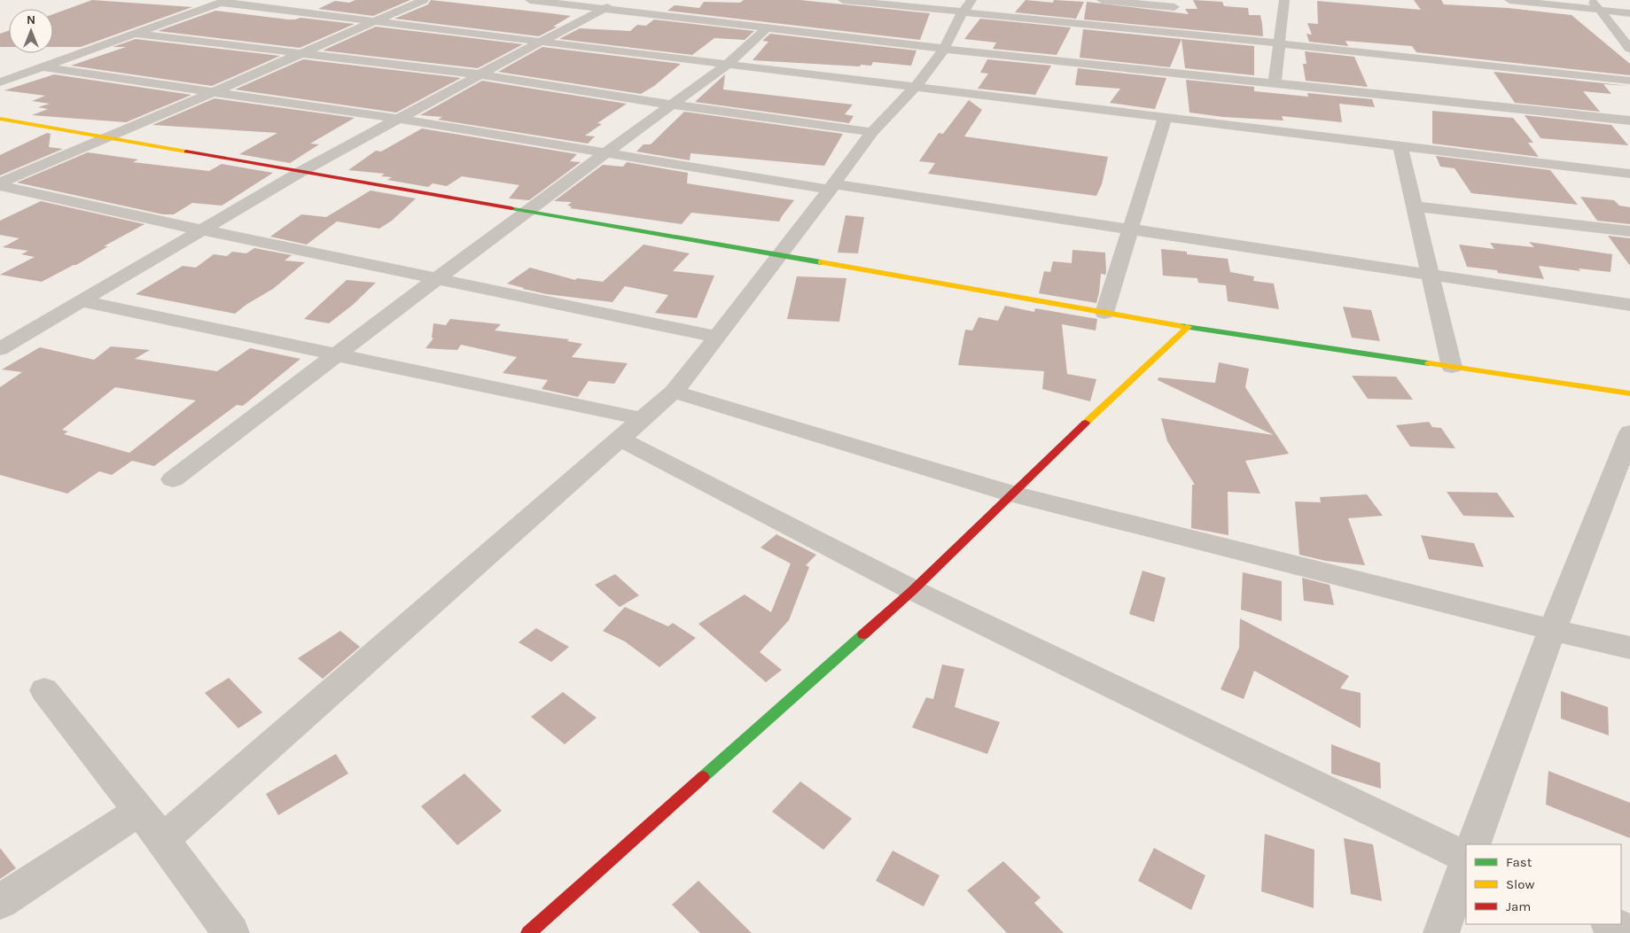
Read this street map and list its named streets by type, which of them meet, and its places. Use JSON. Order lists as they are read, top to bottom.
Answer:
{
  "legend": ["Fast", "Slow", "Jam"],
  "north": "top"
}
